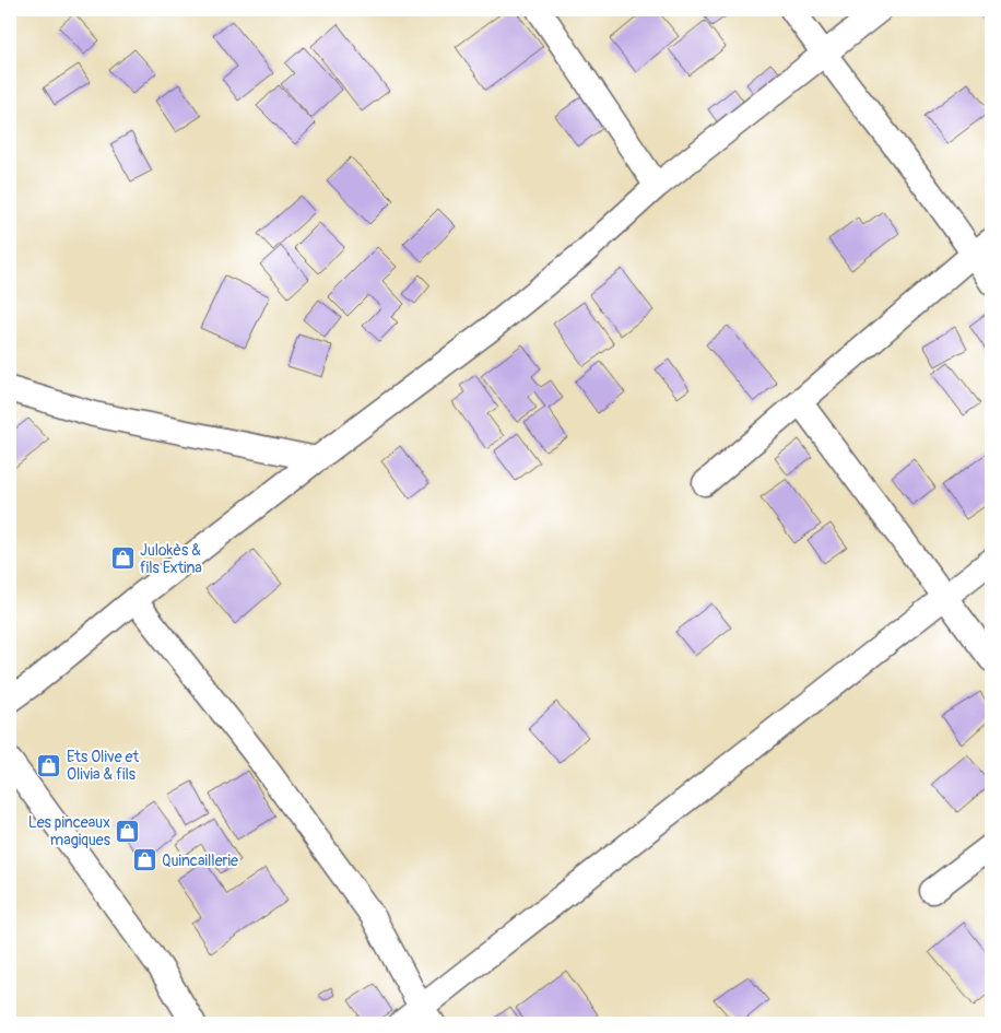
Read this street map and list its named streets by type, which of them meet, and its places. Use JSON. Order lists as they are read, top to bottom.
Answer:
{
  "places": {
    "shop": [
      "Julokès & fils Extina",
      "Ets Olive et Olivia & fils",
      "Les pinceaux magiques",
      "Quincaillerie"
    ]
  }
}
